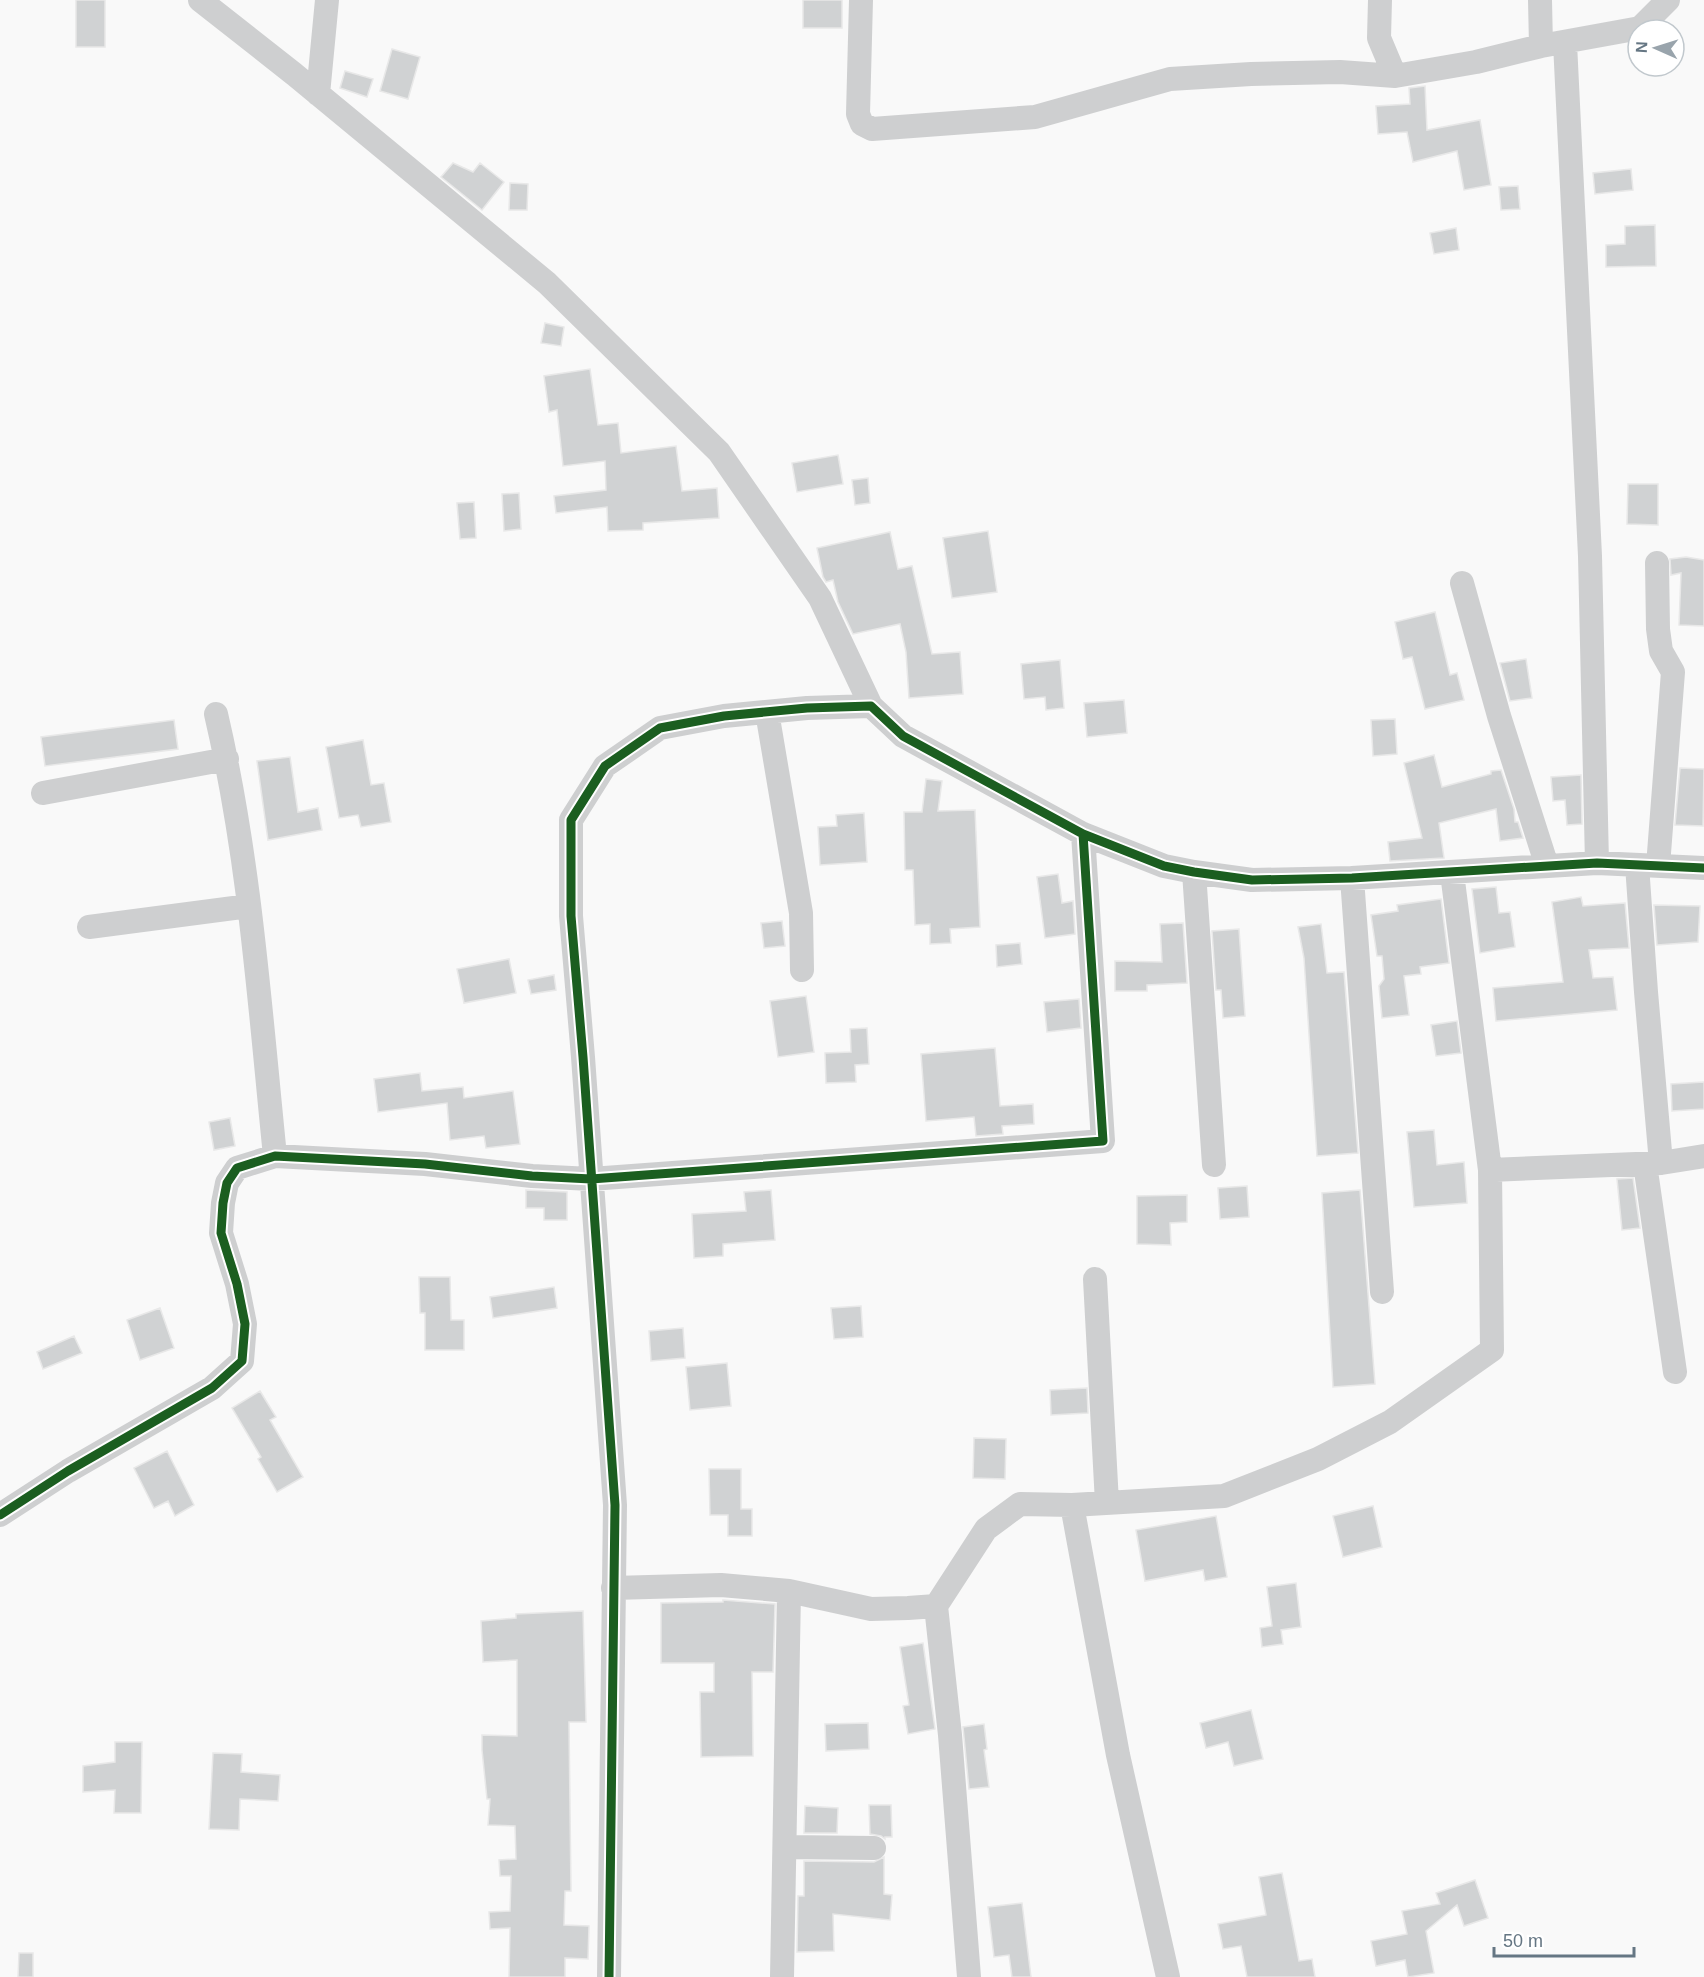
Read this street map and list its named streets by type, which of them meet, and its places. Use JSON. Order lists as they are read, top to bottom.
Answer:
{
  "scale_bar": "50 m",
  "north": "left"
}
